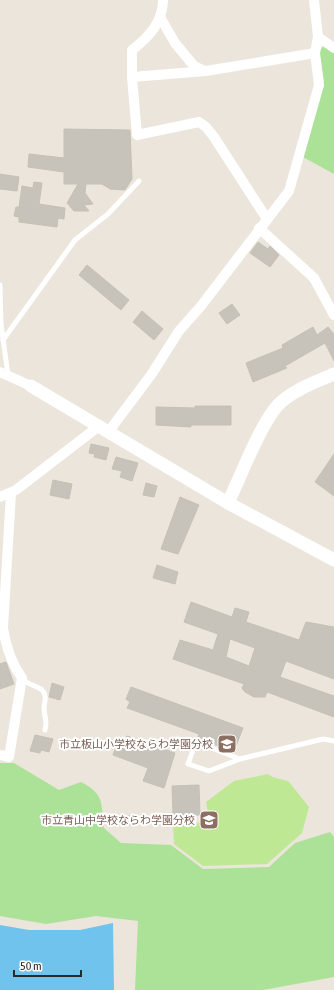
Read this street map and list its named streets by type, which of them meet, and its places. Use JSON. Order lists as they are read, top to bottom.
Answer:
{
  "places": {
    "school or university": ["市立板山小学校ならわ学園分校", "市立青山中学校ならわ学園分校"]
  },
  "scale_bar": "50 m"
}
